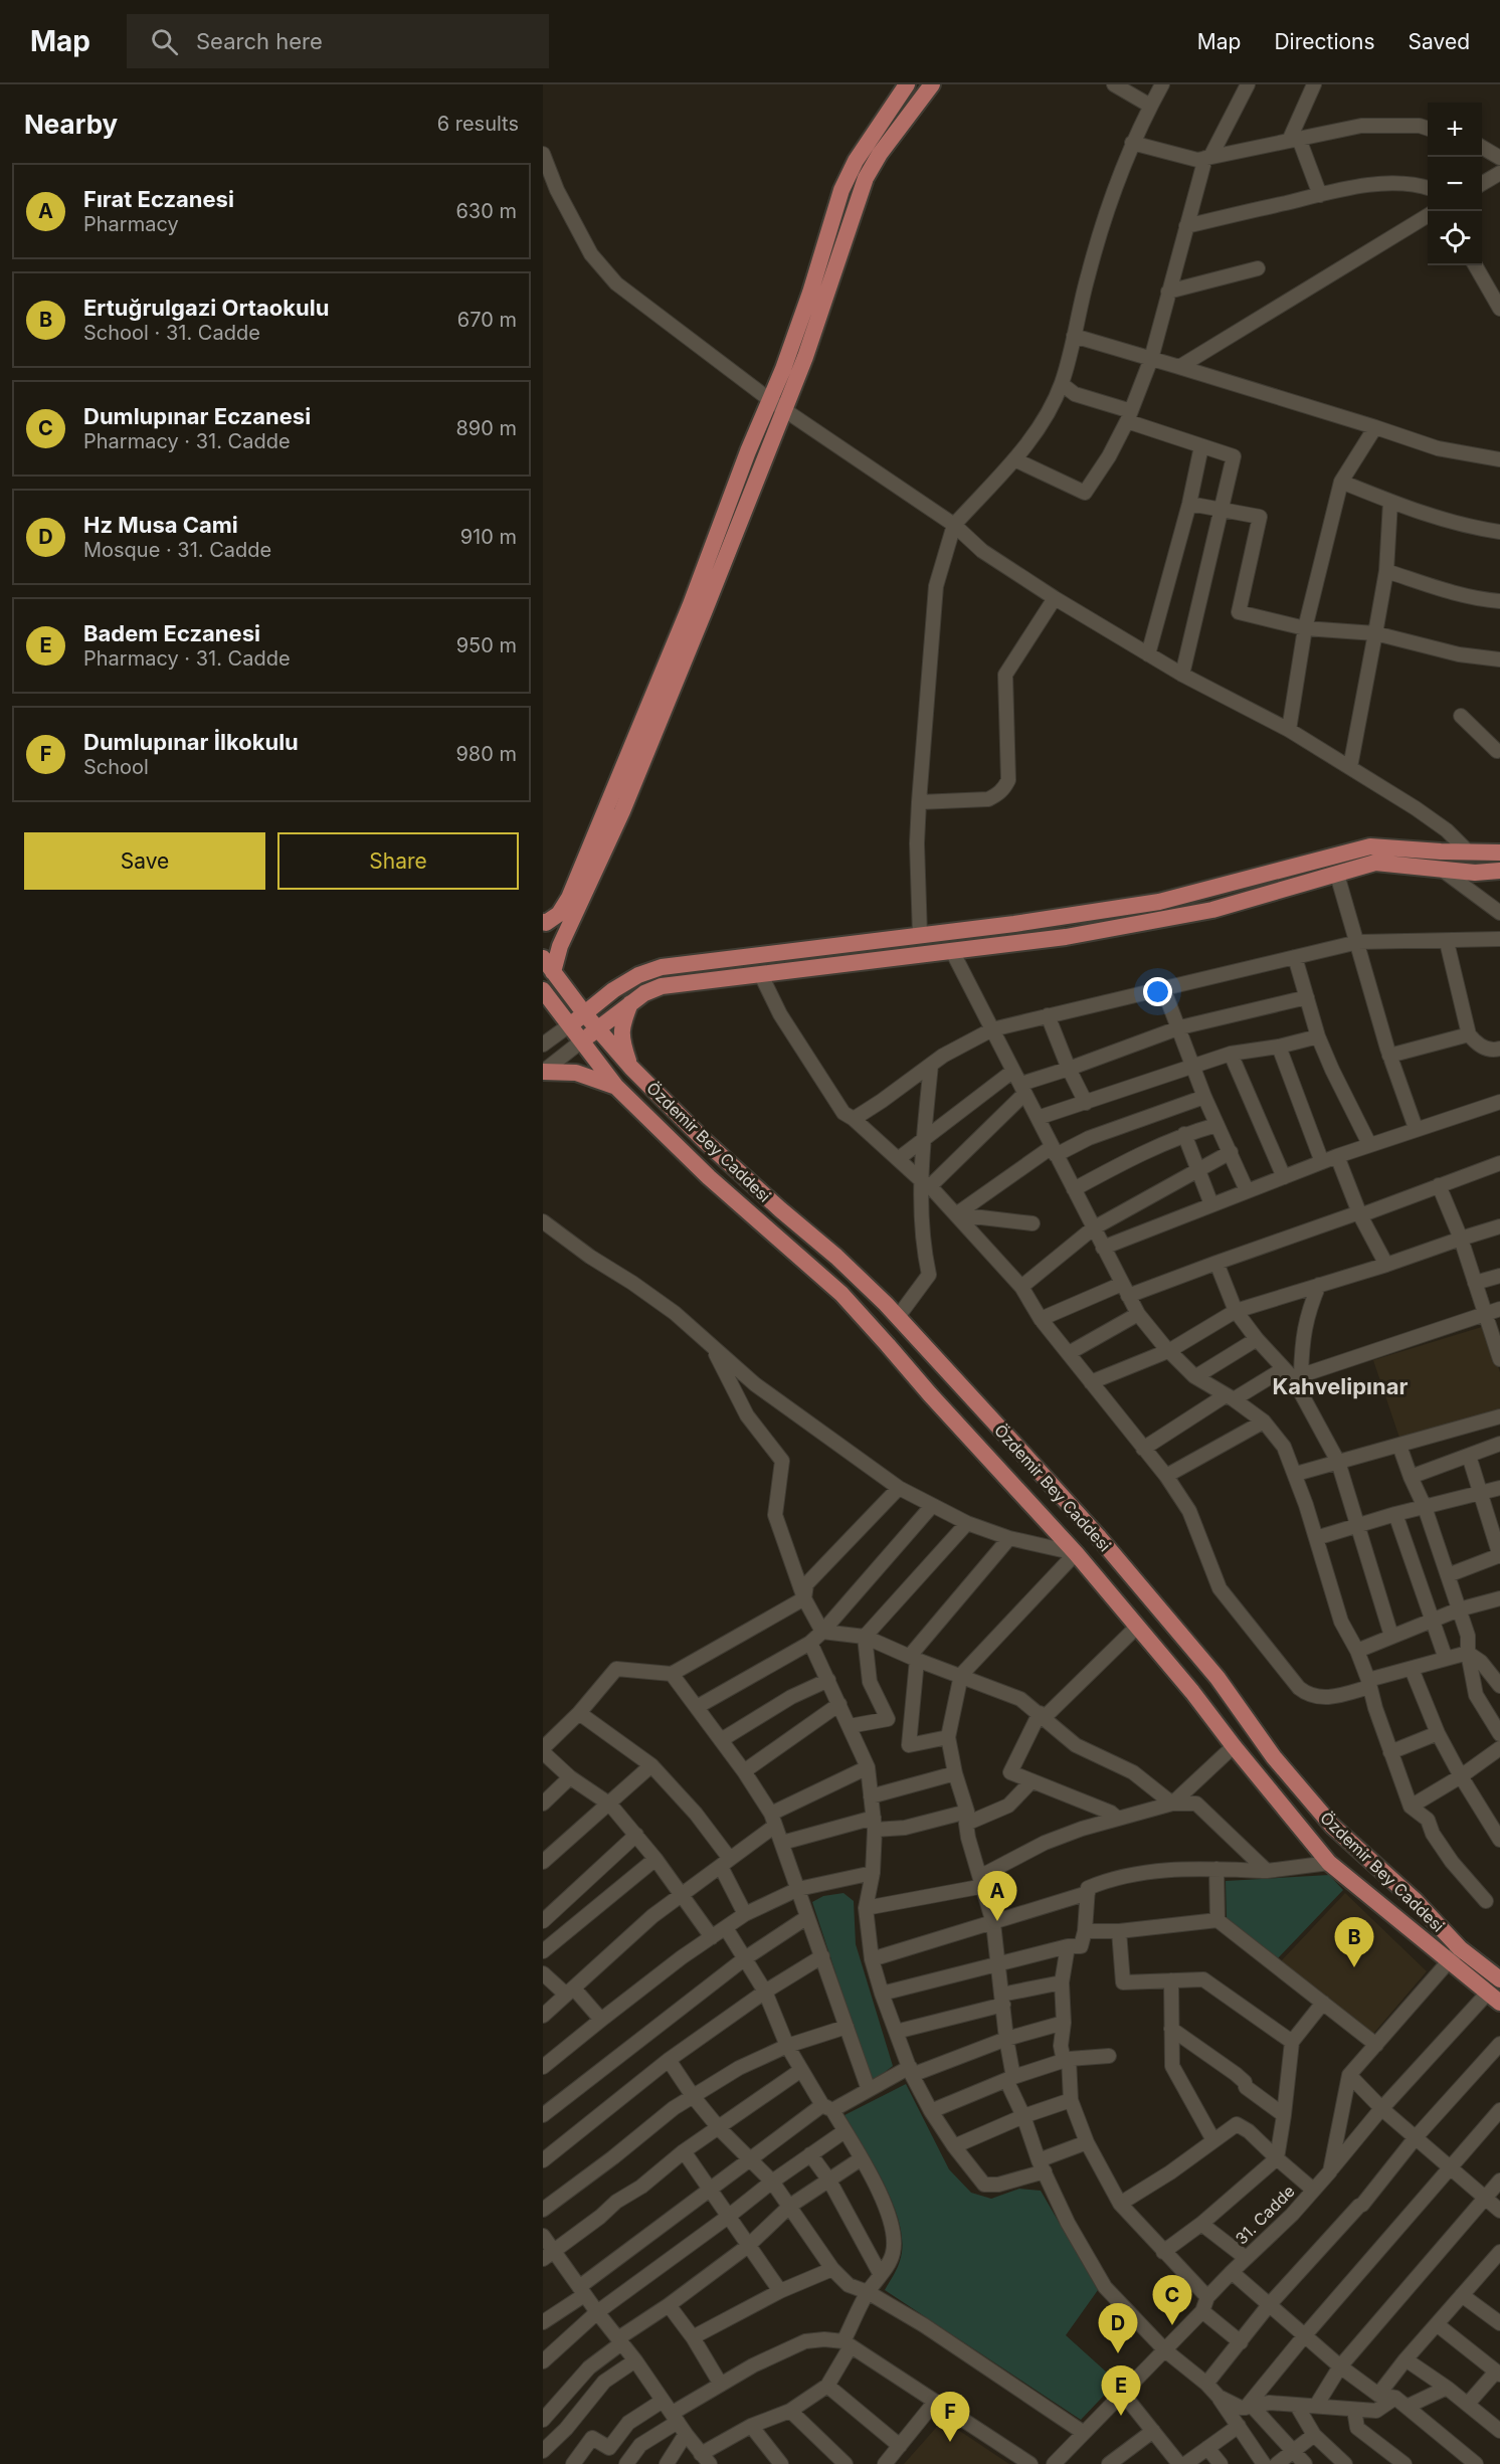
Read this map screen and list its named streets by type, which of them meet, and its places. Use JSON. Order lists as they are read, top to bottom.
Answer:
{
  "streets": {
    "main road": ["Özdemir Bey Caddesi"],
    "street": ["31. Cadde"]
  },
  "districts": ["Kahvelipınar"],
  "page": {
    "header": "Map",
    "search": "Search here",
    "nav": ["Map", "Directions", "Saved"],
    "heading": ["Nearby", "6 results"],
    "map_buttons": ["+", "−"],
    "list": [
      {
        "mark": "A",
        "name": "Fırat Eczanesi",
        "note": "Pharmacy",
        "value": "630 m"
      },
      {
        "mark": "B",
        "name": "Ertuğrulgazi Ortaokulu",
        "note": "School · 31. Cadde",
        "value": "670 m"
      },
      {
        "mark": "C",
        "name": "Dumlupınar Eczanesi",
        "note": "Pharmacy · 31. Cadde",
        "value": "890 m"
      },
      {
        "mark": "D",
        "name": "Hz Musa Cami",
        "note": "Mosque · 31. Cadde",
        "value": "910 m"
      },
      {
        "mark": "E",
        "name": "Badem Eczanesi",
        "note": "Pharmacy · 31. Cadde",
        "value": "950 m"
      },
      {
        "mark": "F",
        "name": "Dumlupınar İlkokulu",
        "note": "School",
        "value": "980 m"
      }
    ],
    "buttons": ["Save", "Share"],
    "pins": [
      "A",
      "B",
      "C",
      "D",
      "E",
      "F"
    ]
  }
}
